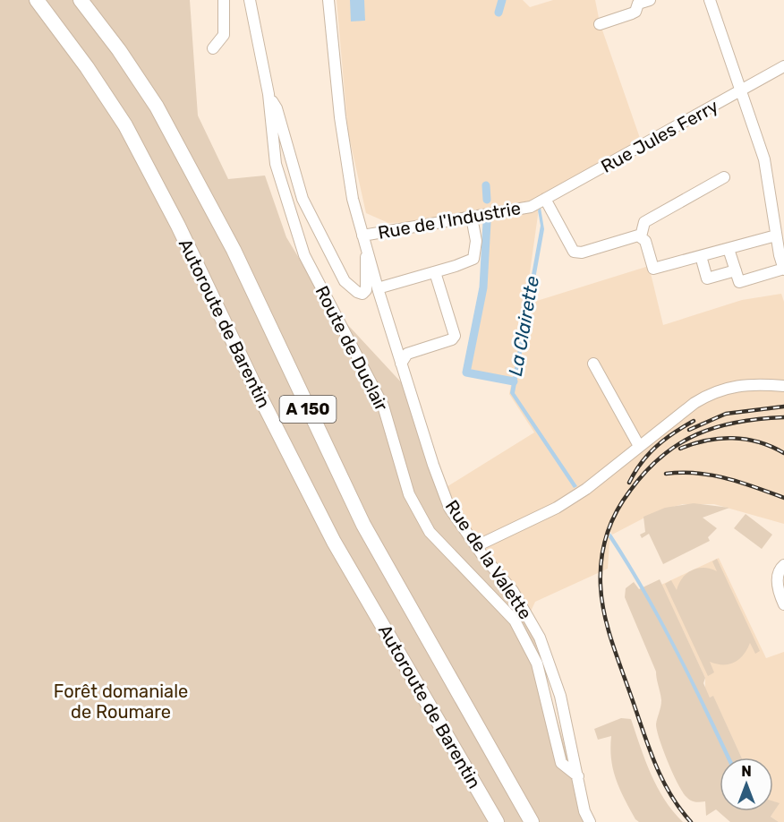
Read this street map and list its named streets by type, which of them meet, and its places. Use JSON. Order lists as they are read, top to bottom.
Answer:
{
  "streets": {
    "highway": ["Autoroute de Barentin", "A 150"],
    "street": [
      "Rue Jules Ferry",
      "Rue de l'Industrie",
      "Route de Duclair",
      "Rue de la Valette"
    ]
  },
  "crossings": [
    ["Rue Jules Ferry", "Rue de l'Industrie"],
    ["Rue de l'Industrie", "Rue de la Valette"],
    ["Route de Duclair", "Rue de la Valette"]
  ],
  "water": ["La Clairette"],
  "parks": ["Forêt domaniale de Roumare"],
  "north": "top"
}
